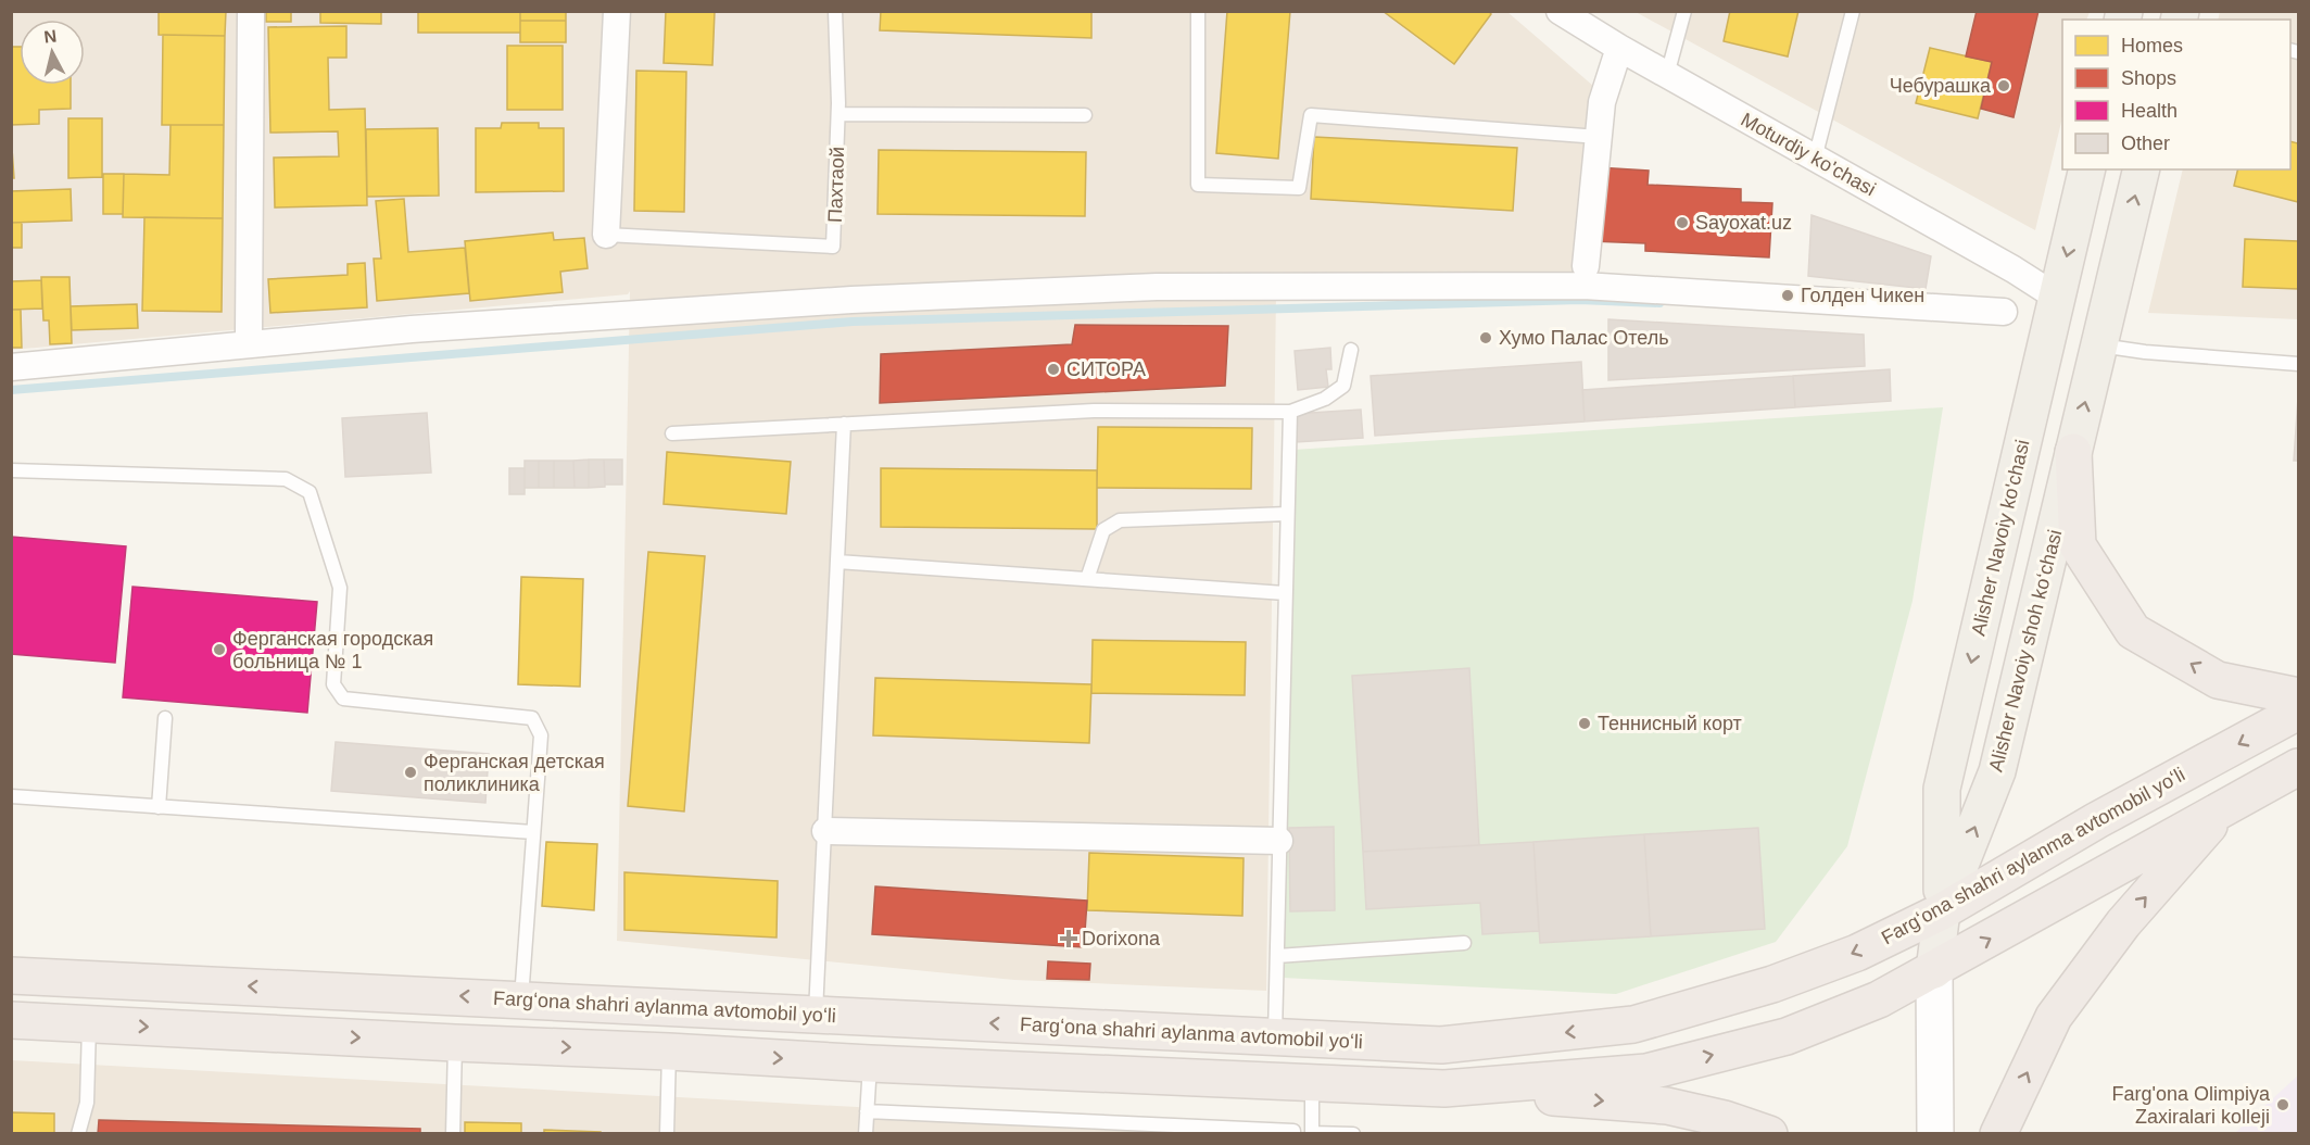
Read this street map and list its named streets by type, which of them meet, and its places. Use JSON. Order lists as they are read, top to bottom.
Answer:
{
  "streets": {
    "highway": ["Fargʻona shahri aylanma avtomobil yoʻli"],
    "main road": ["Alisher Navoiy ko'chasi", "Alisher Navoiy shoh koʻchasi"],
    "street": ["Moturdiy ko'chasi"],
    "lane": ["Пахтаой"]
  },
  "crossings": [
    ["Moturdiy ko'chasi", "Alisher Navoiy ko'chasi"],
    ["Alisher Navoiy ko'chasi", "Alisher Navoiy shoh koʻchasi"],
    ["Alisher Navoiy ko'chasi", "Fargʻona shahri aylanma avtomobil yoʻli"],
    ["Alisher Navoiy shoh koʻchasi", "Fargʻona shahri aylanma avtomobil yoʻli"]
  ],
  "one_way": ["Alisher Navoiy ko'chasi", "Alisher Navoiy shoh koʻchasi"],
  "places": {
    "other": [
      "Чебурашка",
      "Sayoxat.uz",
      "Голден Чикен",
      "Хумо Палас Отель",
      "СИТОРА",
      "Ферганская городская больница № 1",
      "Теннисный корт",
      "Ферганская детская поликлиника",
      "Farg'ona Olimpiya Zaxiralari kolleji"
    ],
    "health": ["Dorixona"]
  },
  "legend": [
    "Homes",
    "Shops",
    "Health",
    "Other"
  ],
  "north": "top"
}
